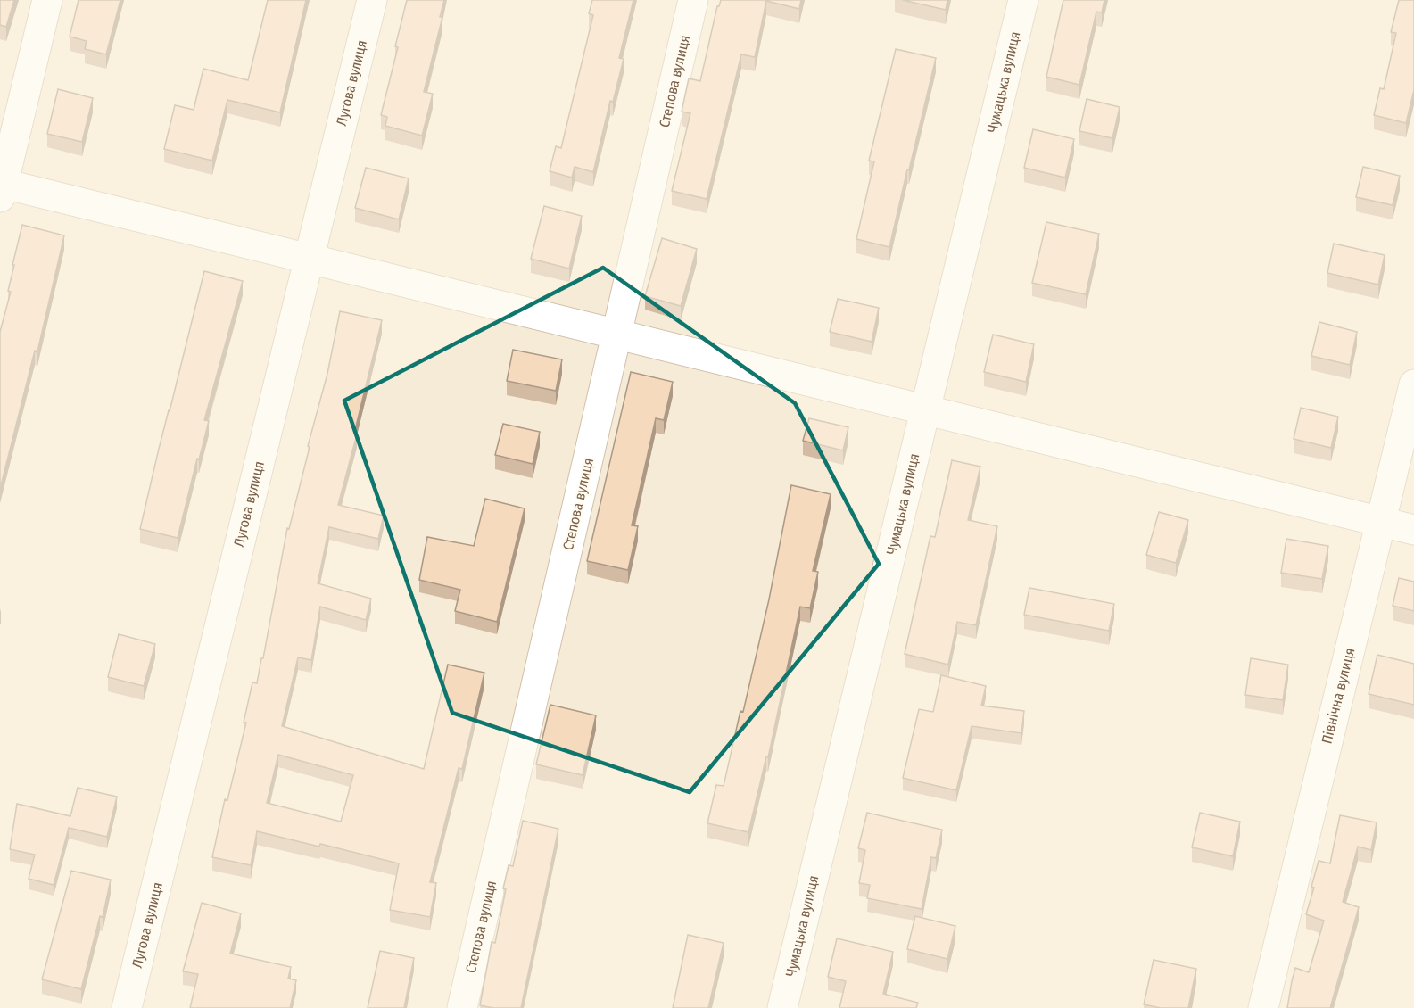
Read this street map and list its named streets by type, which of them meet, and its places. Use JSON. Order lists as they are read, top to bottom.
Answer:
{
  "streets": {
    "street": [
      "Степова вулиця",
      "Чумацька вулиця",
      "Лугова вулиця",
      "Північна вулиця"
    ]
  }
}
